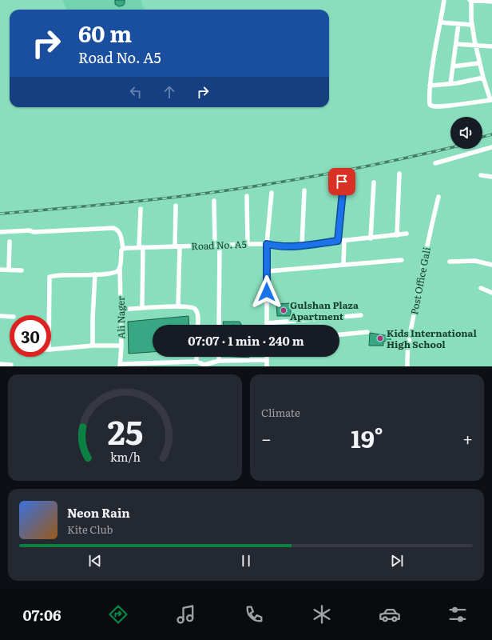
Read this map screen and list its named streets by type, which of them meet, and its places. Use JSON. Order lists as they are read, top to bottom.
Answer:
{
  "streets": {
    "street": ["Road No. A5", "Post Office Gali", "Ali Nager"]
  },
  "places": ["Gulshan Plaza Apartment", "Kids International High School"],
  "page": {
    "turn": ["60 m", "Road No. A5"],
    "limit": "30",
    "trip": "07:07 · 1 min · 240 m",
    "tile": "Climate",
    "heat": ["−", "19°", "+"],
    "song": ["Neon Rain", "Kite Club"],
    "tabs": "07:06",
    "gauge": ["25", "km/h"]
  }
}
